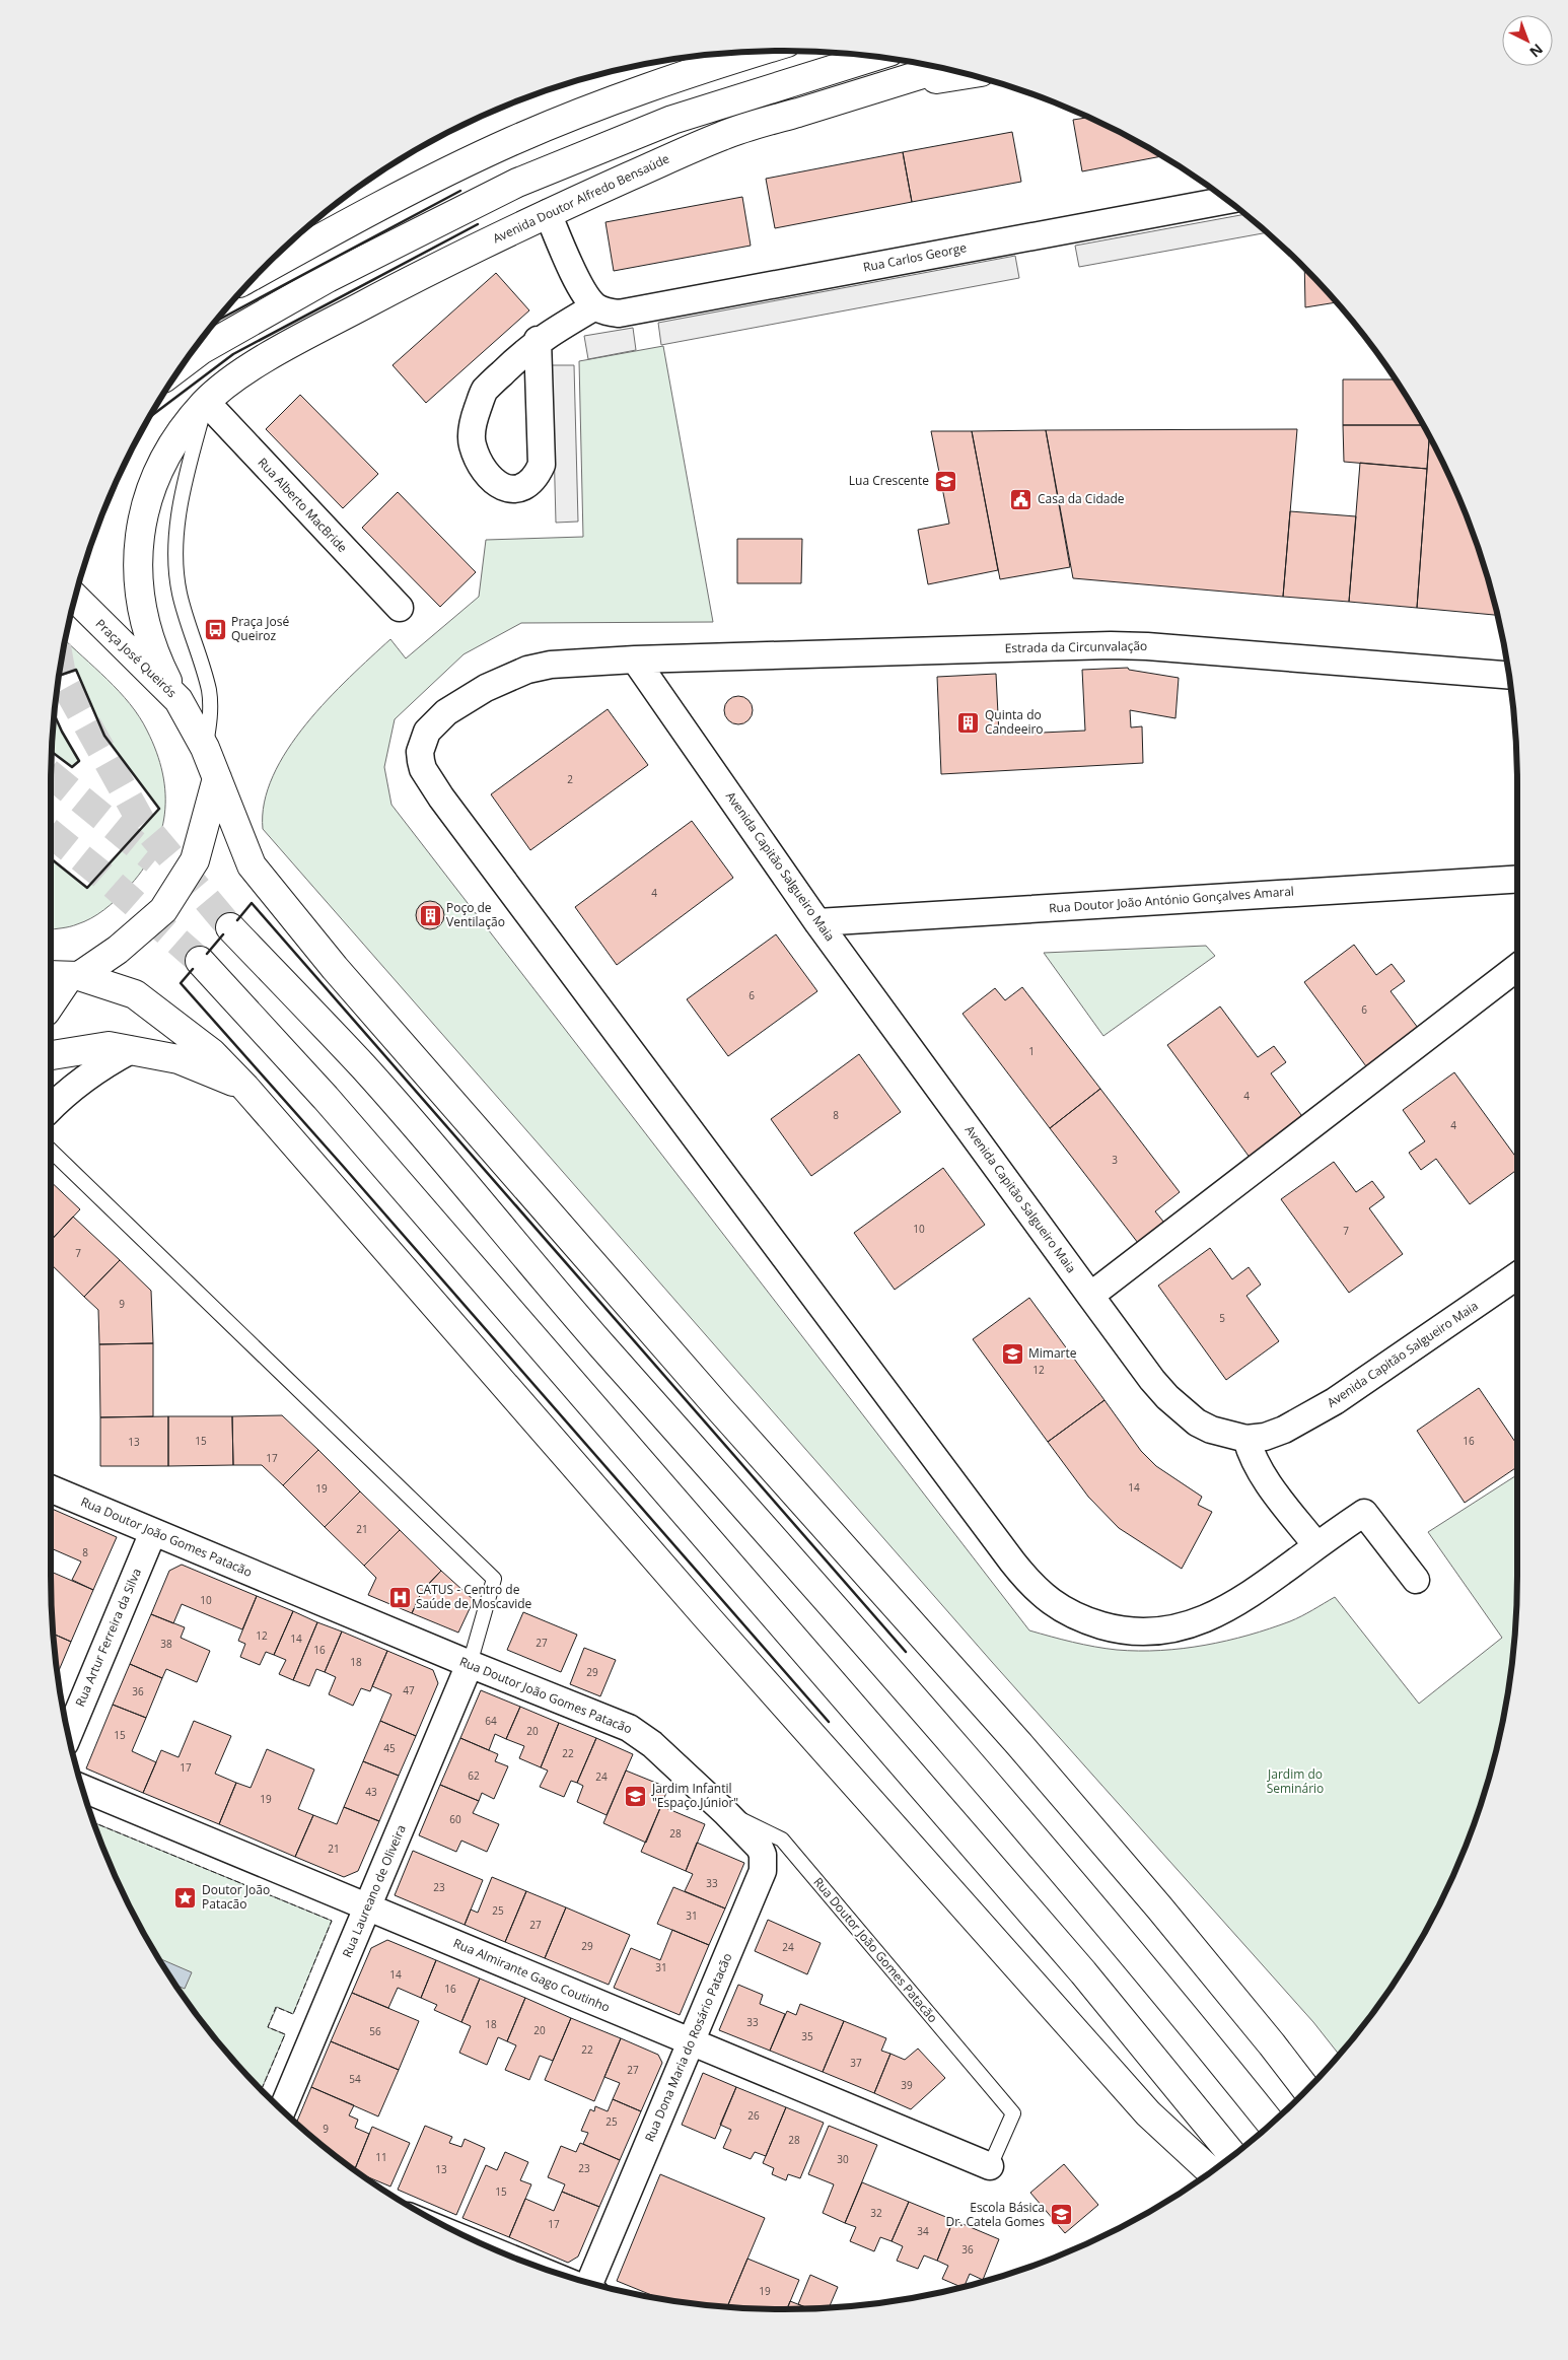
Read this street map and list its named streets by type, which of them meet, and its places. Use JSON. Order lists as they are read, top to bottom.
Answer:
{
  "streets": {
    "main road": ["Avenida Doutor Alfredo Bensaúde", "Praça José Queirós"],
    "street": [
      "Rua Carlos George",
      "Rua Alberto MacBride",
      "Estrada da Circunvalação",
      "Avenida Capitão Salgueiro Maia",
      "Rua Doutor João António Gonçalves Amaral",
      "Rua Doutor João Gomes Patacão",
      "Rua Artur Ferreira da Silva",
      "Rua Laureano de Oliveira",
      "Rua Almirante Gago Coutinho",
      "Rua Dona Maria do Rosário Patacão"
    ]
  },
  "crossings": [
    ["Avenida Doutor Alfredo Bensaúde", "Rua Alberto MacBride"],
    ["Avenida Doutor Alfredo Bensaúde", "Praça José Queirós"],
    ["Estrada da Circunvalação", "Avenida Capitão Salgueiro Maia"],
    ["Avenida Capitão Salgueiro Maia", "Rua Doutor João António Gonçalves Amaral"],
    ["Rua Doutor João Gomes Patacão", "Rua Artur Ferreira da Silva"],
    ["Rua Doutor João Gomes Patacão", "Rua Laureano de Oliveira"],
    ["Rua Doutor João Gomes Patacão", "Rua Almirante Gago Coutinho"],
    ["Rua Doutor João Gomes Patacão", "Rua Dona Maria do Rosário Patacão"],
    ["Rua Laureano de Oliveira", "Rua Almirante Gago Coutinho"],
    ["Rua Almirante Gago Coutinho", "Rua Dona Maria do Rosário Patacão"]
  ],
  "parks": ["Jardim do Seminário"],
  "places": {
    "school or university": [
      "Lua Crescente",
      "Mimarte",
      "Jardim Infantil \"Espaço Júnior\"",
      "Escola Básica Dr. Catela Gomes"
    ],
    "public building": ["Casa da Cidade"],
    "bus stop": ["Praça José Queiroz"],
    "building": ["Quinta do Candeeiro", "Poço de Ventilação"],
    "hospital": ["CATUS - Centro de Saúde de Moscavide"],
    "place": ["Doutor João Patacão"]
  },
  "house_numbers": [
    "2",
    "4",
    "6",
    "6",
    "1",
    "4",
    "8",
    "4",
    "3",
    "10",
    "7",
    "7",
    "9",
    "5",
    "12",
    "15",
    "16",
    "13",
    "17",
    "14",
    "19",
    "21",
    "8",
    "10",
    "12",
    "14",
    "27",
    "38",
    "16",
    "18",
    "29",
    "47",
    "36",
    "64",
    "20",
    "15",
    "45",
    "22",
    "17",
    "62",
    "24",
    "43",
    "19",
    "60",
    "28",
    "21",
    "33",
    "23",
    "25",
    "31",
    "27",
    "29",
    "24",
    "31",
    "14",
    "16",
    "33",
    "18",
    "20",
    "56",
    "35",
    "22",
    "37",
    "27",
    "54",
    "39",
    "26",
    "25",
    "9",
    "28",
    "11",
    "30",
    "23",
    "13",
    "15",
    "32",
    "17",
    "34",
    "36",
    "19"
  ],
  "north": "bottom right"
}
